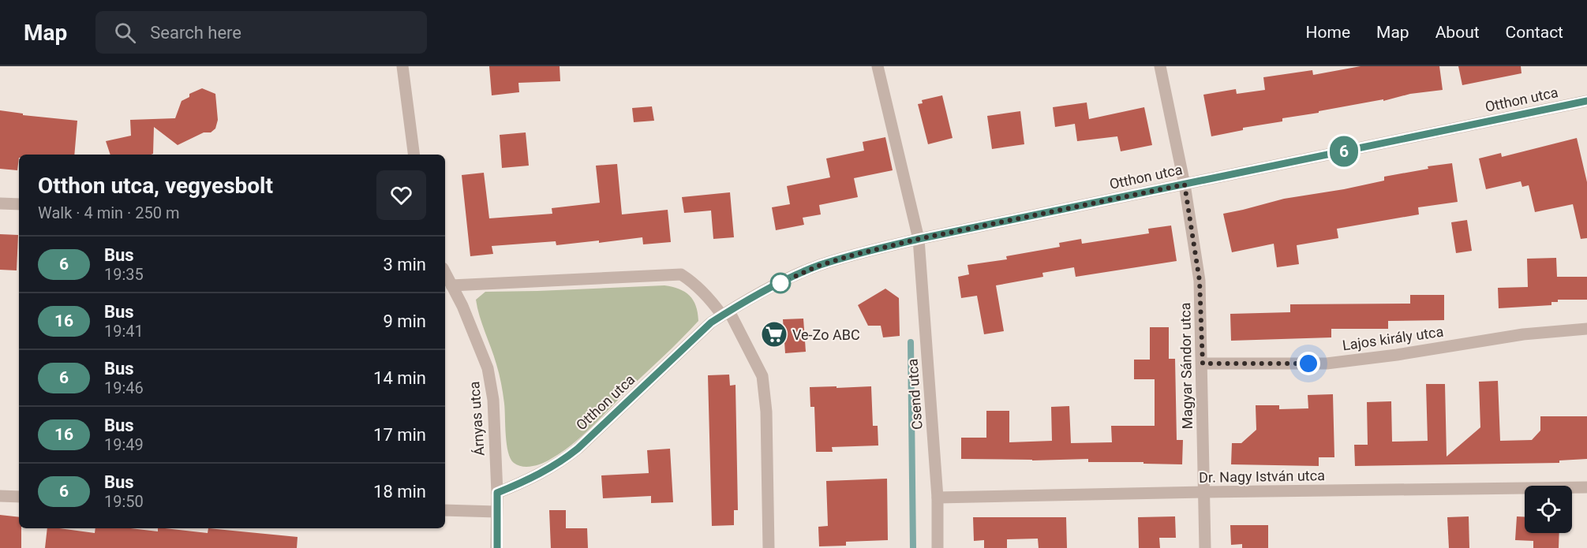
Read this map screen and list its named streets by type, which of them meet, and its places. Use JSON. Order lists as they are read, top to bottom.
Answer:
{
  "streets": {
    "street": [
      "Otthon utca",
      "Lajos király utca",
      "Magyar Sándor utca",
      "Csend utca",
      "Árnyas utca",
      "Dr. Nagy István utca"
    ]
  },
  "crossings": [
    ["Otthon utca", "Magyar Sándor utca"],
    ["Otthon utca", "Csend utca"],
    ["Otthon utca", "Árnyas utca"],
    ["Lajos király utca", "Magyar Sándor utca"],
    ["Magyar Sándor utca", "Dr. Nagy István utca"],
    ["Csend utca", "Dr. Nagy István utca"]
  ],
  "places": {
    "supermarket": ["Ve-Zo ABC"]
  },
  "lines": ["bus line 6"],
  "page": {
    "header": "Map",
    "search": "Search here",
    "nav": [
      "Home",
      "Map",
      "About",
      "Contact"
    ],
    "on_map": "6",
    "heading": ["Otthon utca, vegyesbolt", "Walk · 4 min · 250 m"],
    "list": [
      {
        "mark": "6",
        "name": "Bus",
        "note": "19:35",
        "value": "3 min"
      },
      {
        "mark": "16",
        "name": "Bus",
        "note": "19:41",
        "value": "9 min"
      },
      {
        "mark": "6",
        "name": "Bus",
        "note": "19:46",
        "value": "14 min"
      },
      {
        "mark": "16",
        "name": "Bus",
        "note": "19:49",
        "value": "17 min"
      },
      {
        "mark": "6",
        "name": "Bus",
        "note": "19:50",
        "value": "18 min"
      }
    ]
  }
}
